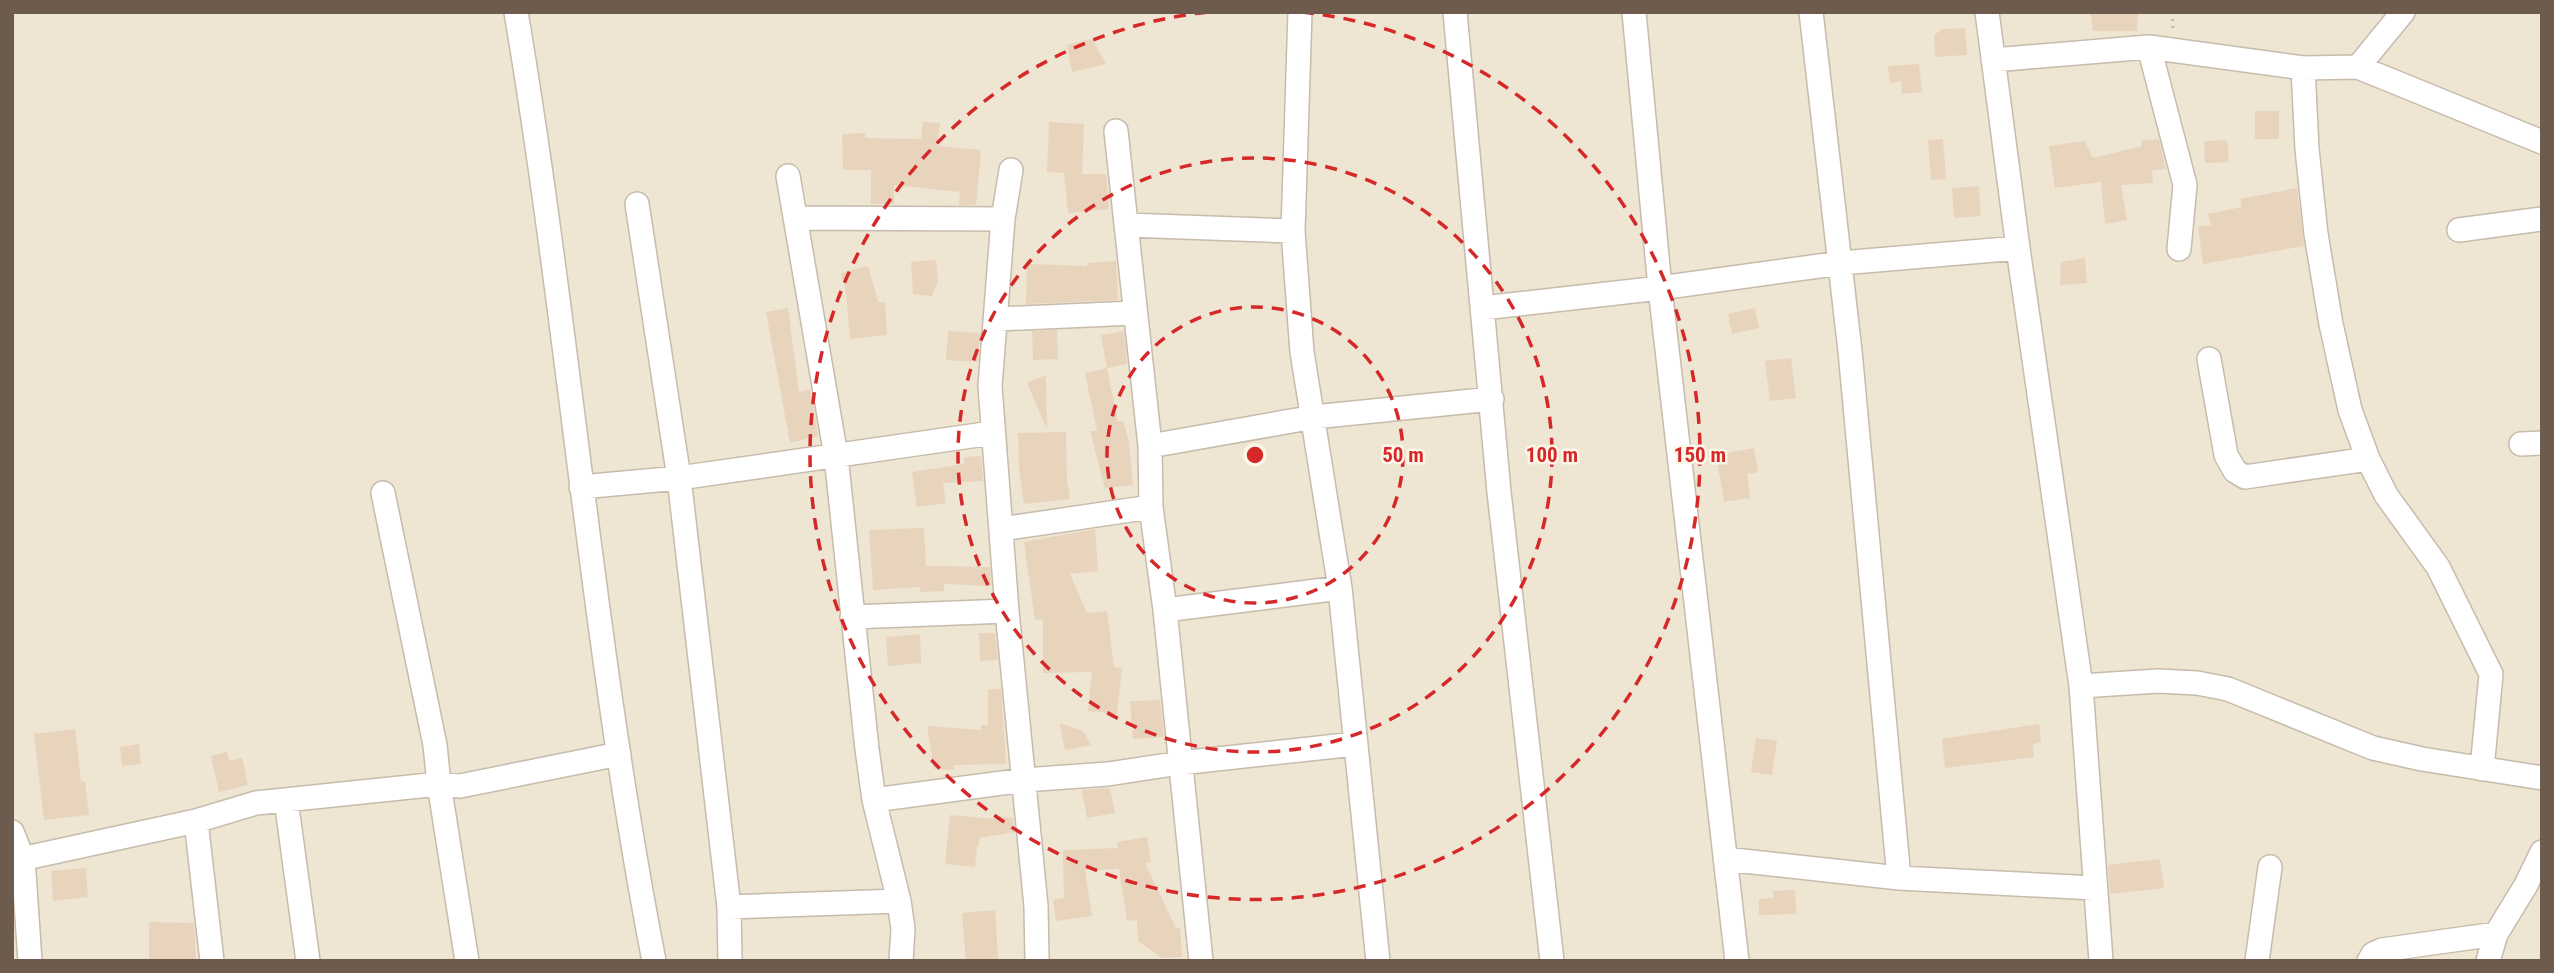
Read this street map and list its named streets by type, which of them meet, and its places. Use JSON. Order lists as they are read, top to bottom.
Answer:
{
  "rings": ["50 m", "100 m", "150 m"]
}
